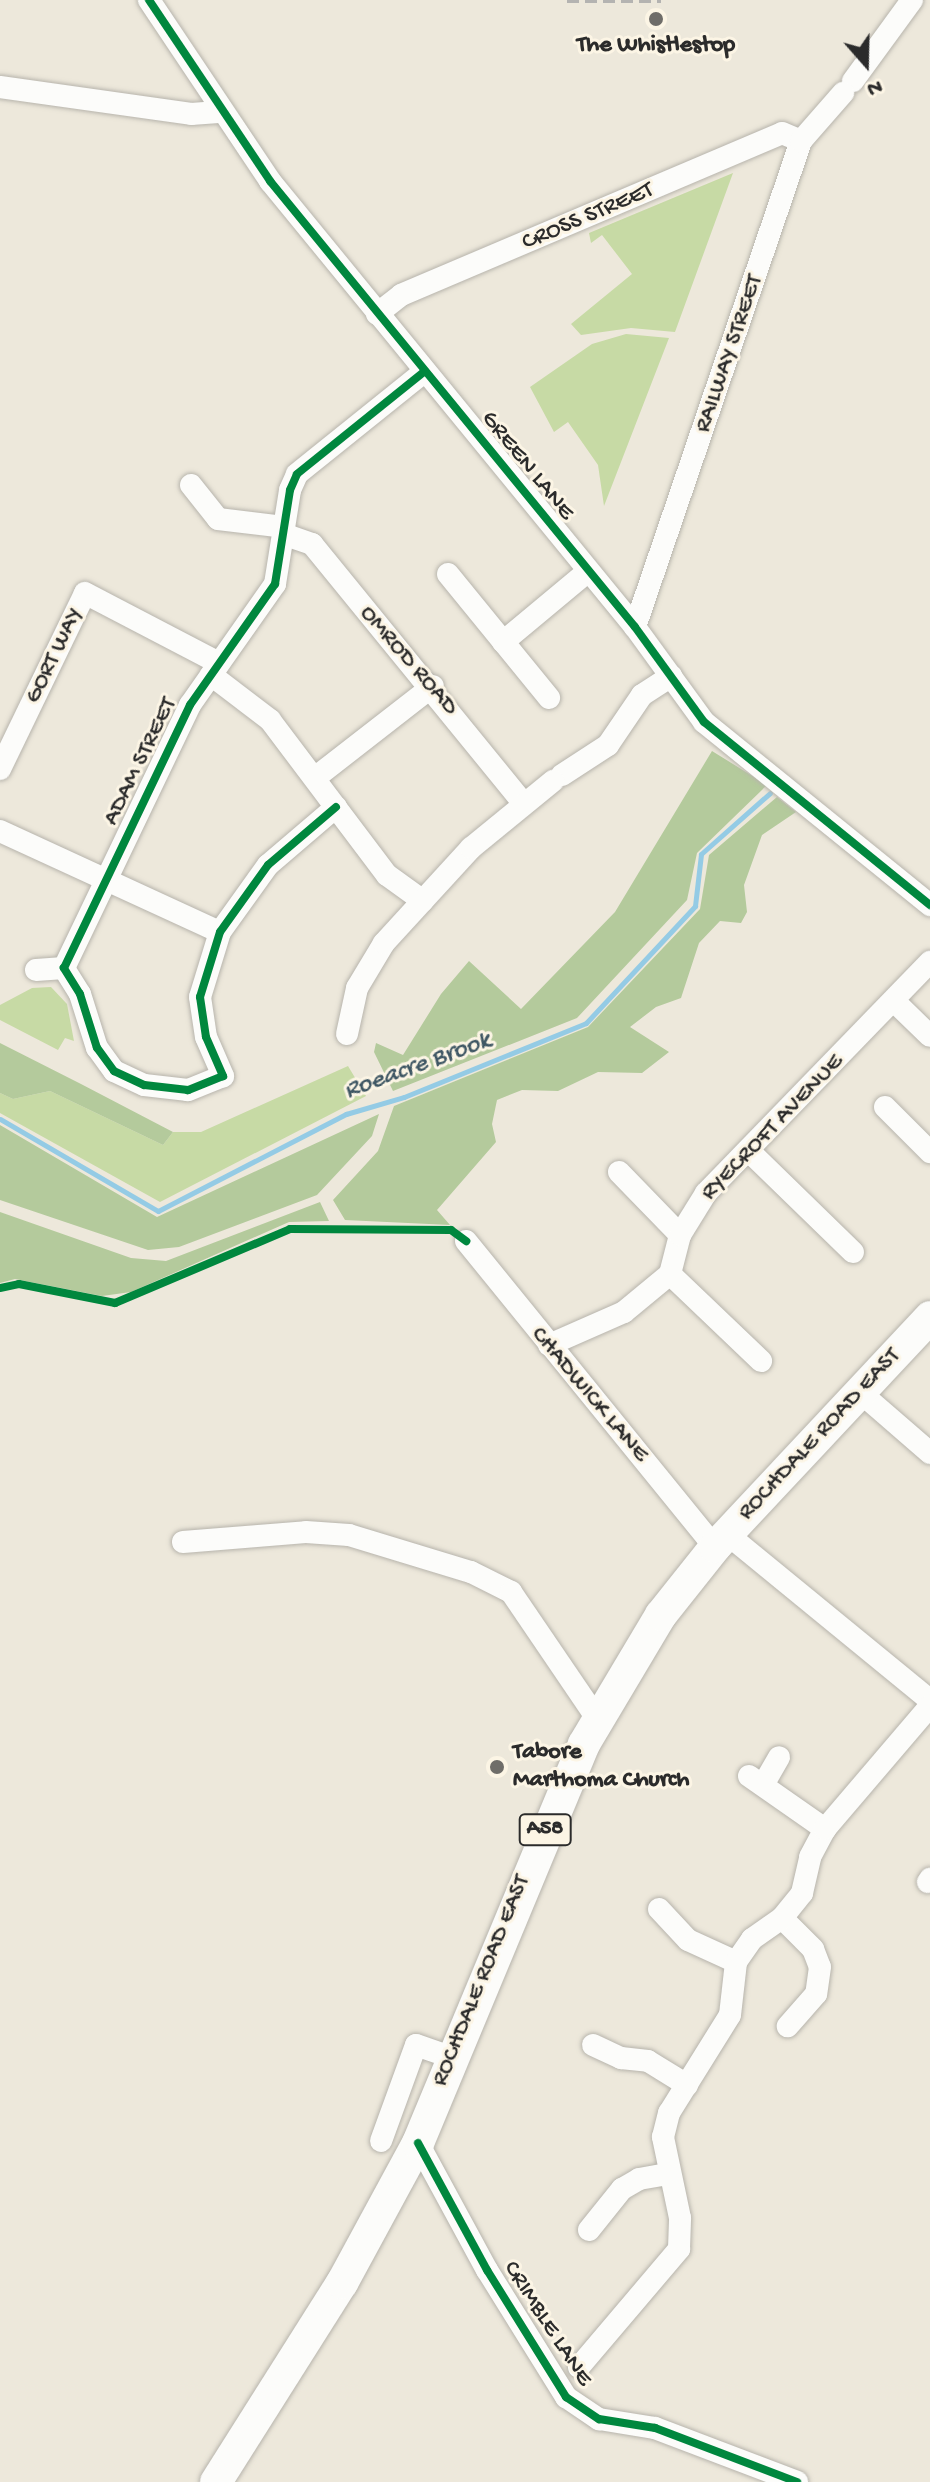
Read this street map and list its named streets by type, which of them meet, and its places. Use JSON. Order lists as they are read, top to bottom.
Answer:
{
  "streets": {
    "highway": ["ROCHDALE ROAD EAST", "A58"],
    "street": [
      "CROSS STREET",
      "RAILWAY STREET",
      "GREEN LANE",
      "GORT WAY",
      "OMROD ROAD",
      "ADAM STREET",
      "RYECROFT AVENUE",
      "CHADWICK LANE",
      "CRIMBLE LANE"
    ]
  },
  "crossings": [
    ["CROSS STREET", "RAILWAY STREET"],
    ["CROSS STREET", "GREEN LANE"],
    ["RAILWAY STREET", "GREEN LANE"],
    ["GREEN LANE", "ADAM STREET"],
    ["GORT WAY", "ADAM STREET"],
    ["OMROD ROAD", "ADAM STREET"],
    ["CHADWICK LANE", "ROCHDALE ROAD EAST"],
    ["ROCHDALE ROAD EAST", "CRIMBLE LANE"]
  ],
  "water": ["Roeacre Brook"],
  "places": ["The Whistlestop", "Tabore Marthoma Church"],
  "north": "bottom"
}
